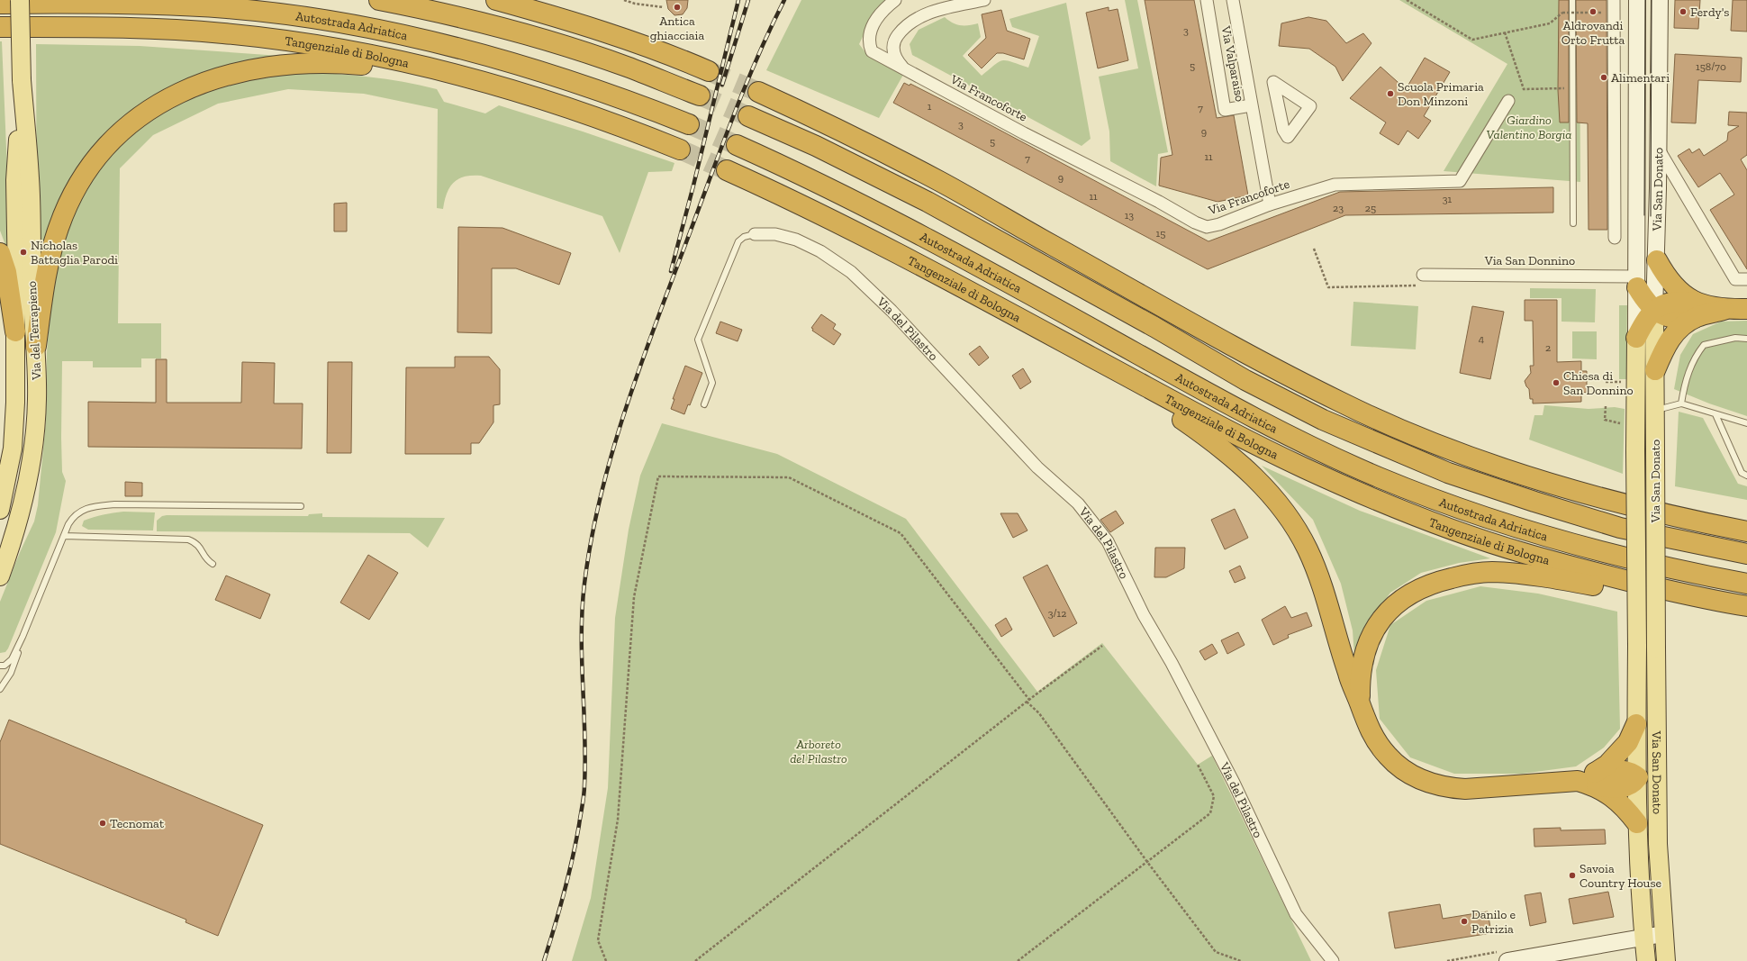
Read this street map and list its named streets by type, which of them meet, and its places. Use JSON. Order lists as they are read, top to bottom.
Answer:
{
  "streets": {
    "highway": ["Autostrada Adriatica", "Tangenziale di Bologna"],
    "main road": ["Via San Donato", "Via del Terrapieno"],
    "street": [
      "Via Valparaiso",
      "Via Francoforte",
      "Via San Donnino",
      "Via del Pilastro"
    ]
  },
  "crossings": [
    ["Via Valparaiso", "Via Francoforte"],
    ["Via San Donato", "Via San Donnino"]
  ],
  "parks": ["Giardino Valentino Borgia", "Arboreto del Pilastro"],
  "places": [
    "Antica ghiacciaia",
    "Aldrovandi Orto Frutta",
    "Ferdy's",
    "Alimentari",
    "Scuola Primaria Don Minzoni",
    "Nicholas Battaglia Parodi",
    "Chiesa di San Donnino",
    "Tecnomat",
    "Savoia Country House",
    "Danilo e Patrizia"
  ],
  "house_numbers": [
    "3",
    "5",
    "158/70",
    "1",
    "7",
    "3",
    "9",
    "5",
    "11",
    "7",
    "9",
    "11",
    "31",
    "23",
    "25",
    "13",
    "15",
    "4",
    "2",
    "3/12"
  ]
}
